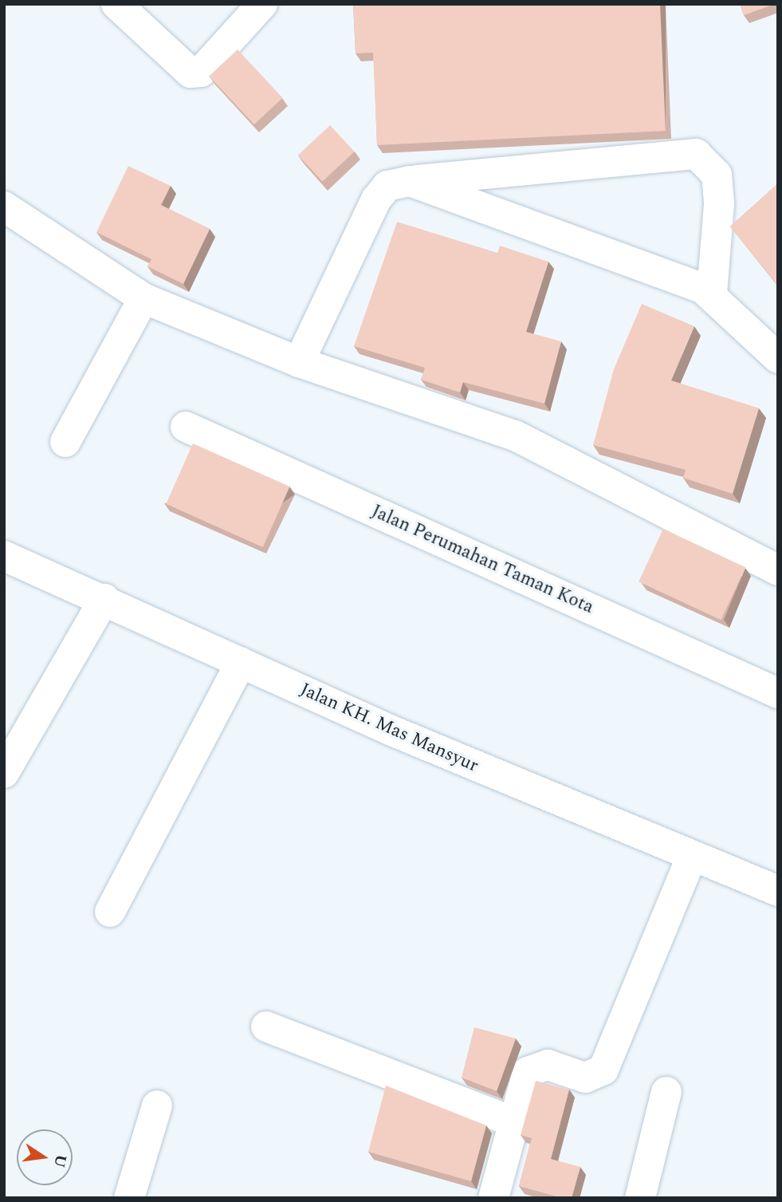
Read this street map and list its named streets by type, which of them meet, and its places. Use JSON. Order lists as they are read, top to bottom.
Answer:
{
  "streets": {
    "street": ["Jalan Perumahan Taman Kota", "Jalan KH. Mas Mansyur"]
  },
  "north": "right"
}
